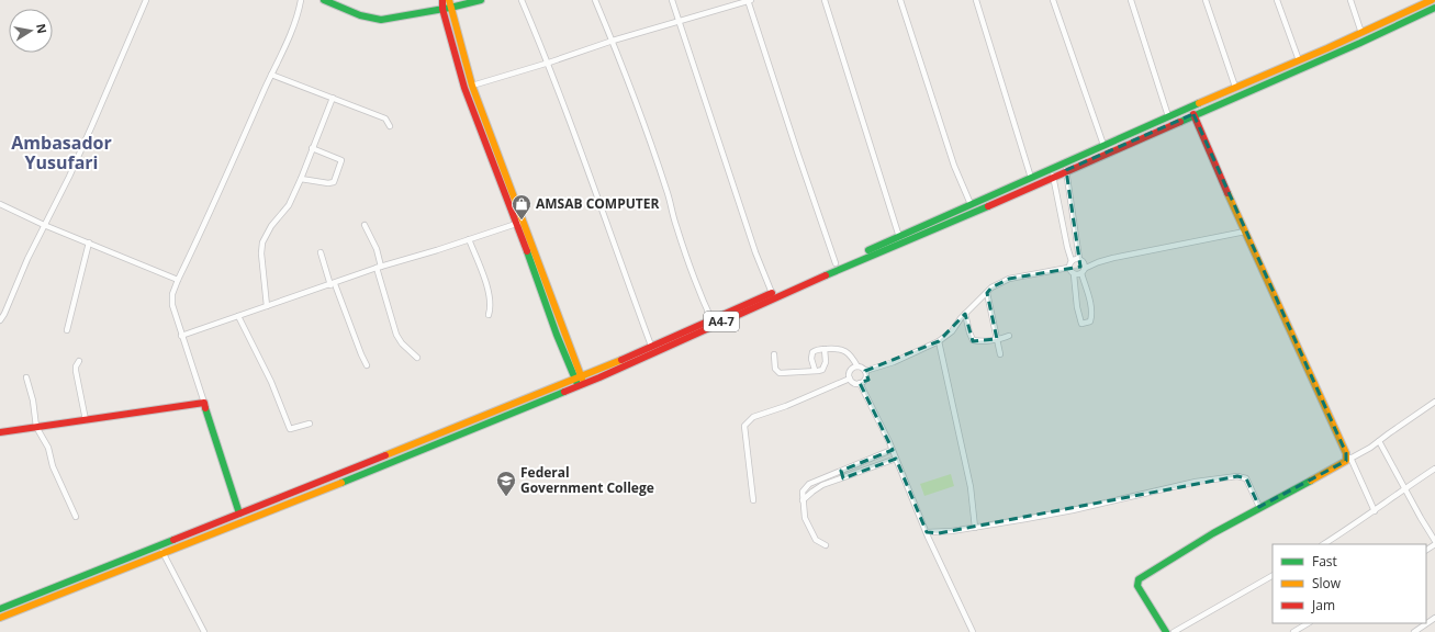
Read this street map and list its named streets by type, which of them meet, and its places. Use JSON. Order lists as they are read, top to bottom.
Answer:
{
  "streets": {
    "main road": ["A4-7"]
  },
  "districts": ["Ambasador Yusufari"],
  "places": {
    "shop": ["AMSAB COMPUTER"],
    "school or university": ["Federal Government College"]
  },
  "legend": ["Fast", "Slow", "Jam"],
  "north": "right"
}
